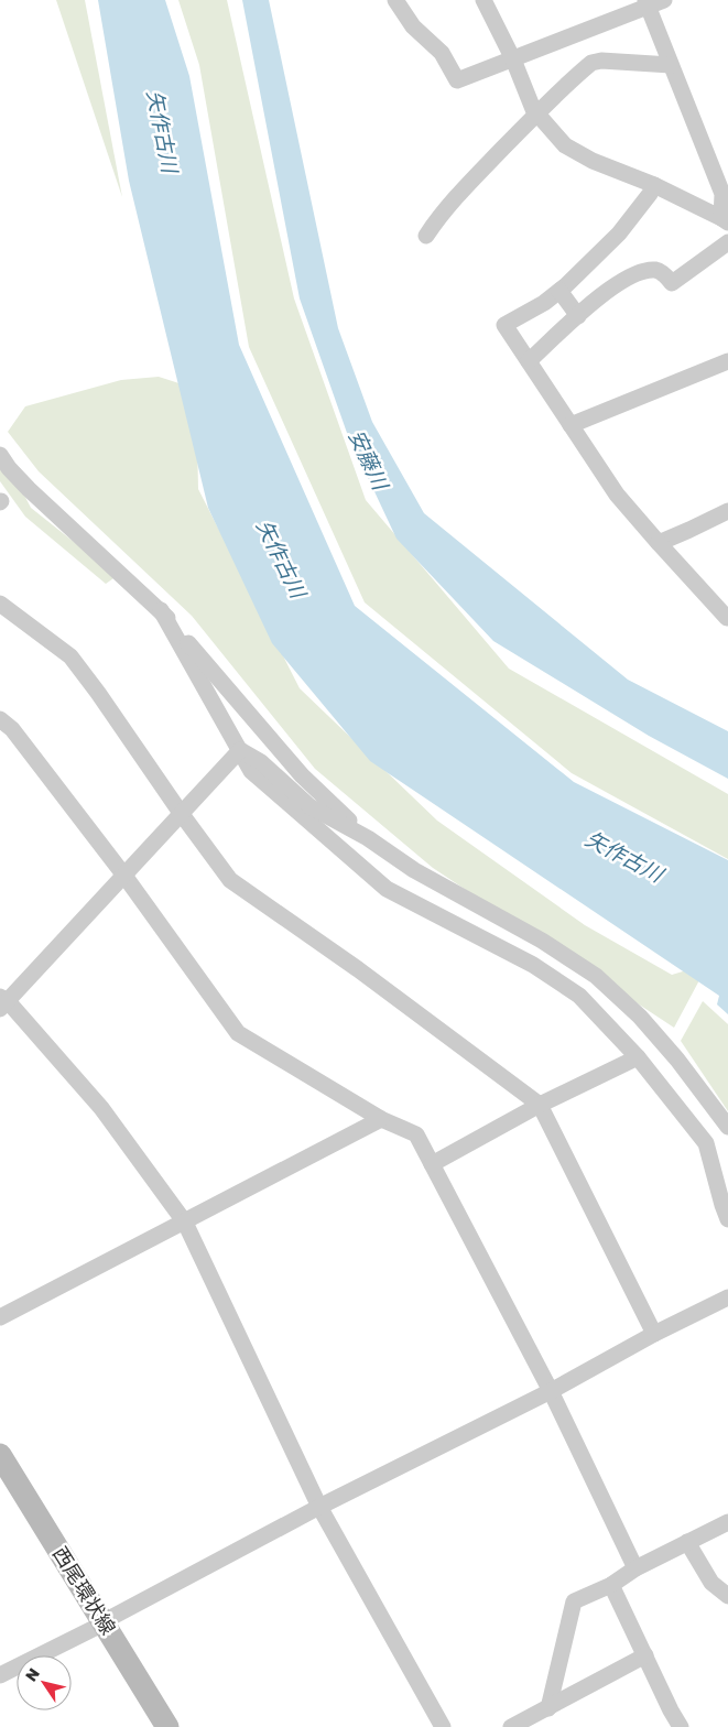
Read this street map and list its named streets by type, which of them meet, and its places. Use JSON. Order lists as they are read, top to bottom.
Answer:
{
  "streets": {
    "main road": ["西尾環状線"]
  },
  "water": ["矢作古川", "安藤川"],
  "north": "top left"
}
